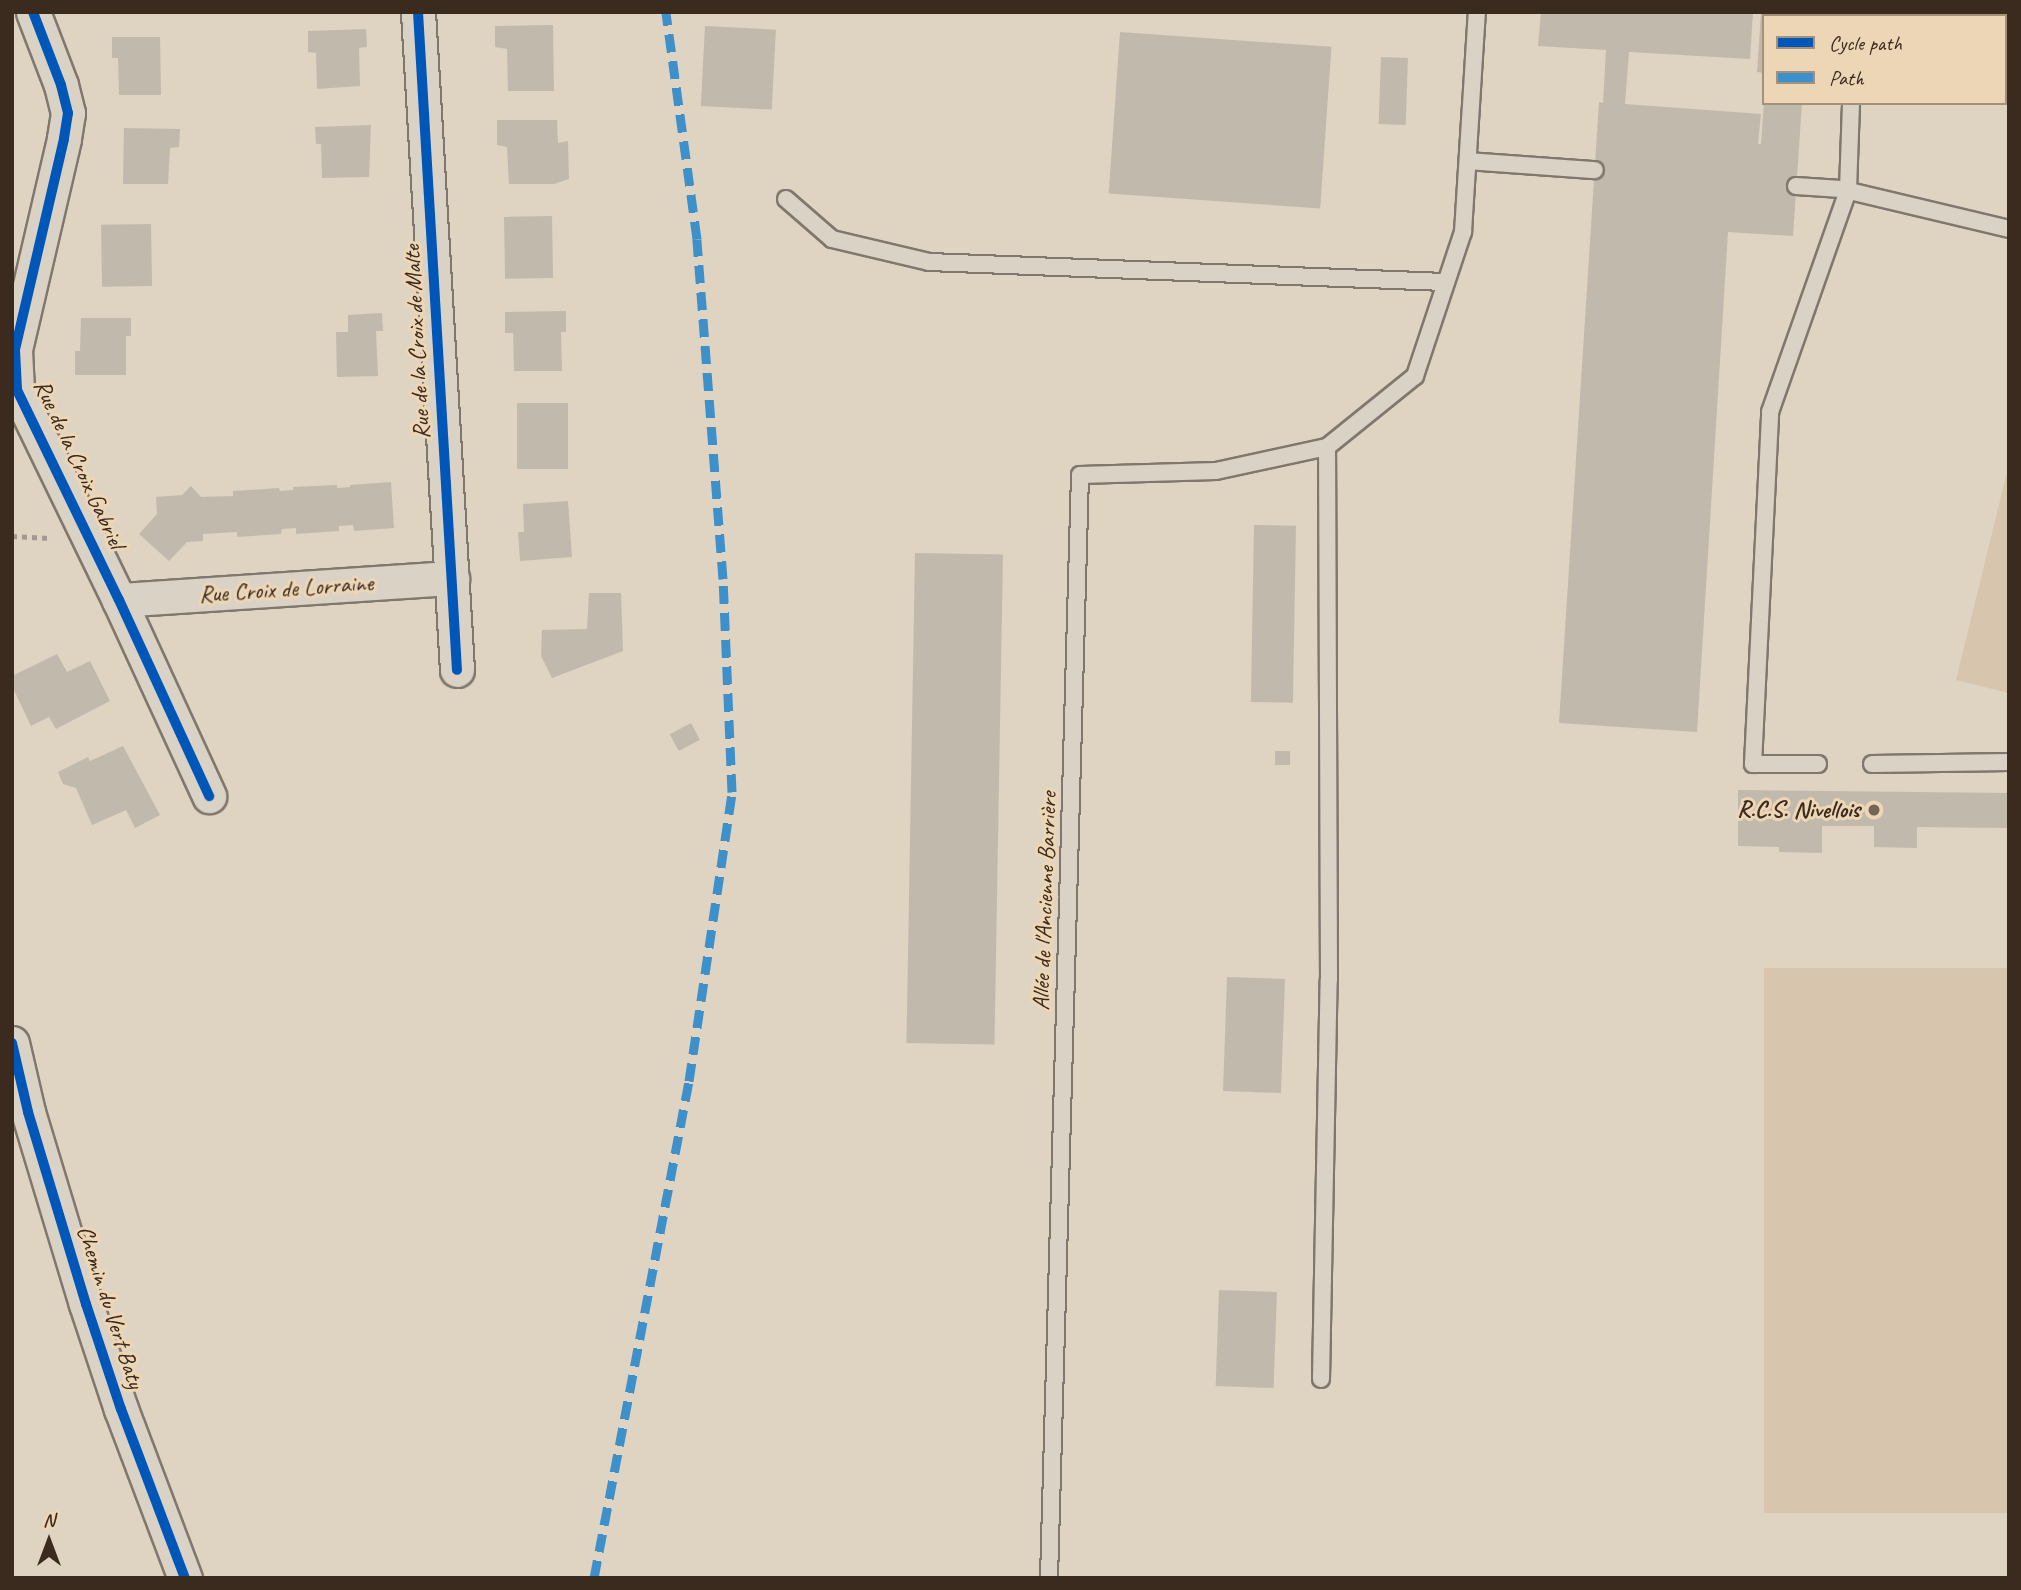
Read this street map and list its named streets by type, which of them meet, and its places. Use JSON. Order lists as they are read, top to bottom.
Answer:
{
  "streets": {
    "street": [
      "Rue de la Croix de Malte",
      "Rue de la Croix Gabriel",
      "Rue Croix de Lorraine",
      "Chemin du Vert Baty"
    ],
    "lane": ["Allée de l'Ancienne Barrière"]
  },
  "crossings": [
    ["Rue de la Croix de Malte", "Rue Croix de Lorraine"],
    ["Rue de la Croix Gabriel", "Rue Croix de Lorraine"]
  ],
  "places": ["R.C.S. Nivellois"],
  "legend": ["Cycle path", "Path"],
  "north": "top"
}
